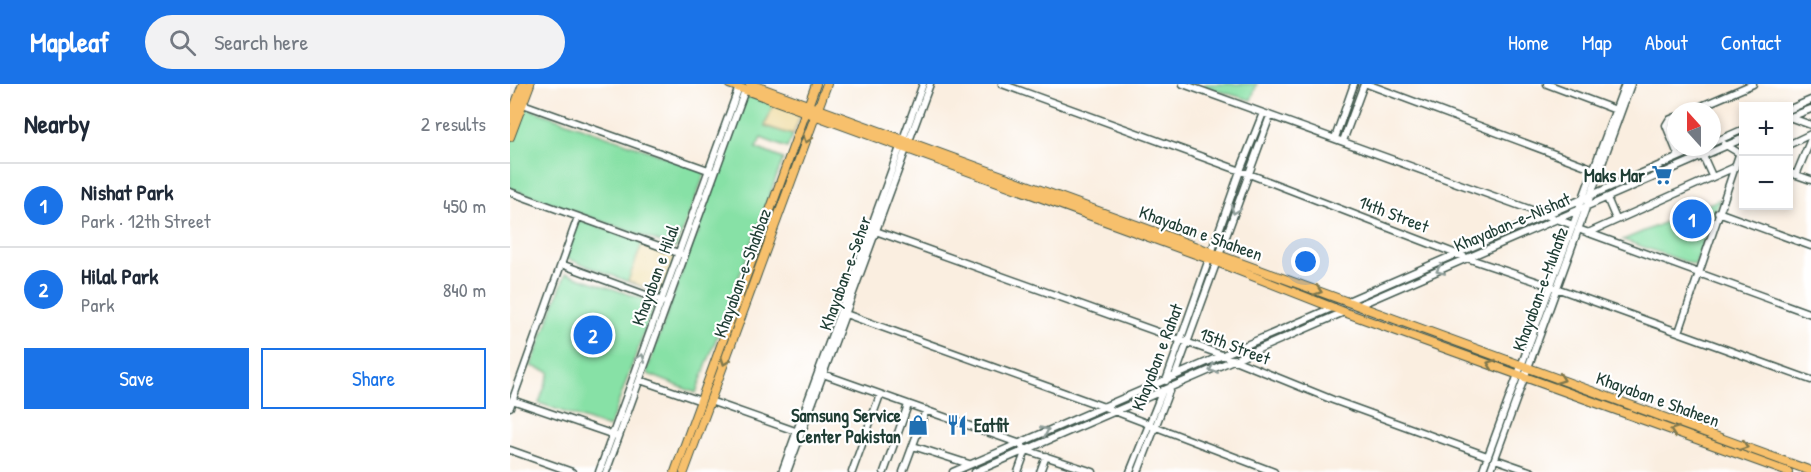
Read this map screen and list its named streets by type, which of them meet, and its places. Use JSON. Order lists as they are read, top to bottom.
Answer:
{
  "streets": {
    "main road": ["Khayaban e Shaheen", "Khayaban-e-Shahbaz"],
    "street": [
      "14th Street",
      "Khayaban-e-Nishat",
      "Khayaban-e-Seher",
      "Khayaban e Hilal",
      "Khayaban-e-Muhafiz",
      "15th Street",
      "Khayaban e Rahat"
    ]
  },
  "crossings": [
    ["14th Street", "Khayaban-e-Nishat"],
    ["14th Street", "Khayaban-e-Muhafiz"],
    ["Khayaban-e-Nishat", "Khayaban e Shaheen"],
    ["Khayaban-e-Nishat", "Khayaban-e-Muhafiz"],
    ["Khayaban e Shaheen", "Khayaban-e-Shahbaz"],
    ["Khayaban e Shaheen", "Khayaban-e-Seher"],
    ["Khayaban e Shaheen", "Khayaban-e-Muhafiz"],
    ["Khayaban e Shaheen", "Khayaban e Rahat"],
    ["Khayaban-e-Seher", "15th Street"],
    ["Khayaban-e-Muhafiz", "15th Street"],
    ["15th Street", "Khayaban e Rahat"]
  ],
  "places": {
    "supermarket": ["Maks Mar"],
    "shop": ["Samsung Service Center Pakistan"],
    "restaurant": ["Eatfit"]
  },
  "north": "top",
  "page": {
    "header": "Mapleaf",
    "search": "Search here",
    "nav": [
      "Home",
      "Map",
      "About",
      "Contact"
    ],
    "heading": ["Nearby", "2 results"],
    "map_buttons": ["+", "−"],
    "list": [
      {
        "mark": "1",
        "name": "Nishat Park",
        "note": "Park · 12th Street",
        "value": "450 m"
      },
      {
        "mark": "2",
        "name": "Hilal Park",
        "note": "Park",
        "value": "840 m"
      }
    ],
    "pins": ["1", "2"],
    "buttons": ["Save", "Share"]
  }
}
